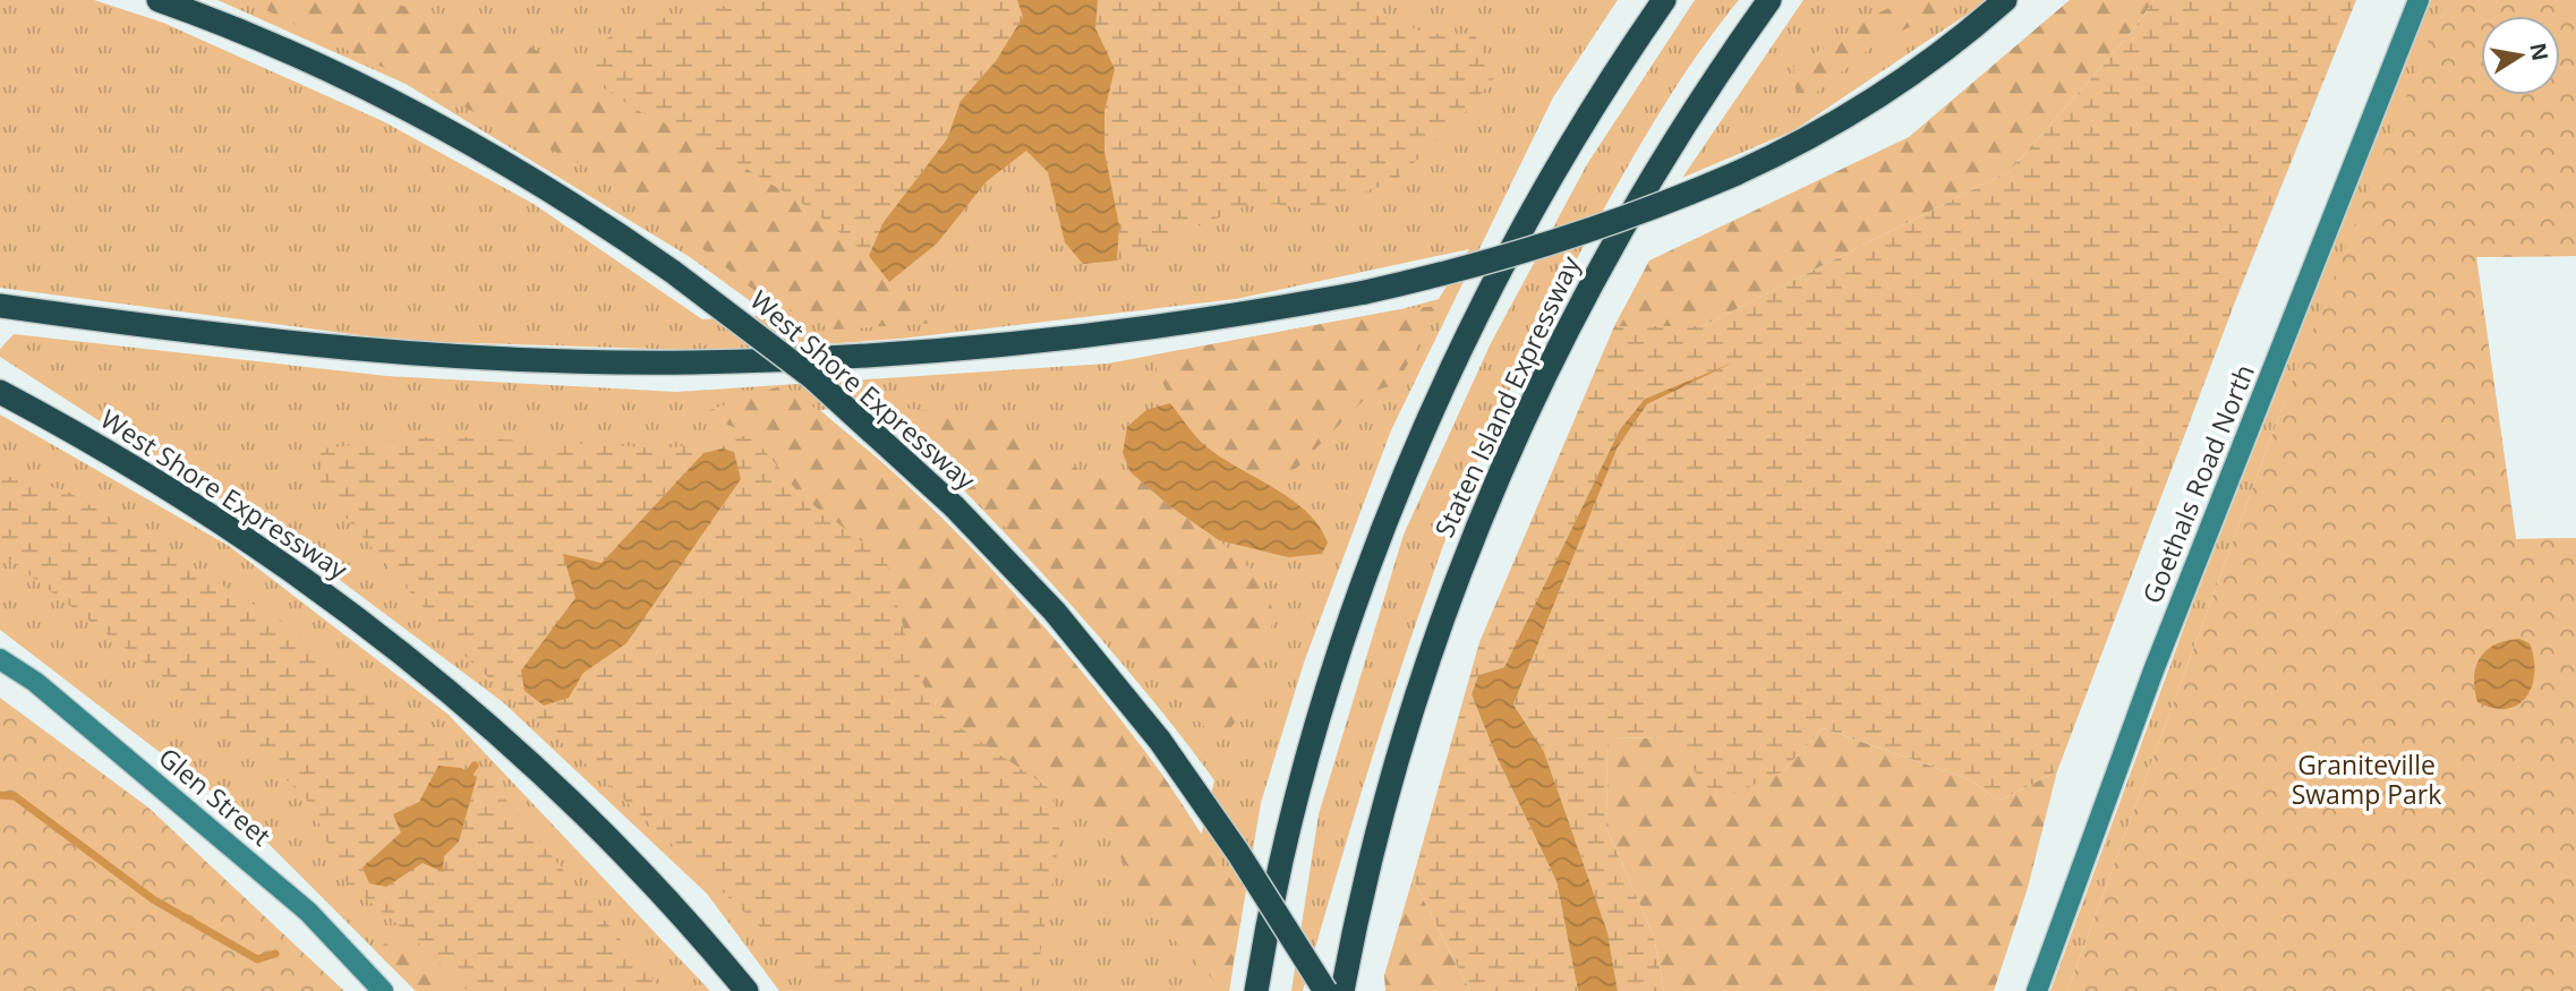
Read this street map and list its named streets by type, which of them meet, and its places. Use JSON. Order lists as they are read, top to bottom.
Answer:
{
  "streets": {
    "highway": ["West Shore Expressway", "Staten Island Expressway"],
    "main road": ["Goethals Road North", "Glen Street"]
  },
  "parks": ["Graniteville Swamp Park"],
  "north": "right"
}
